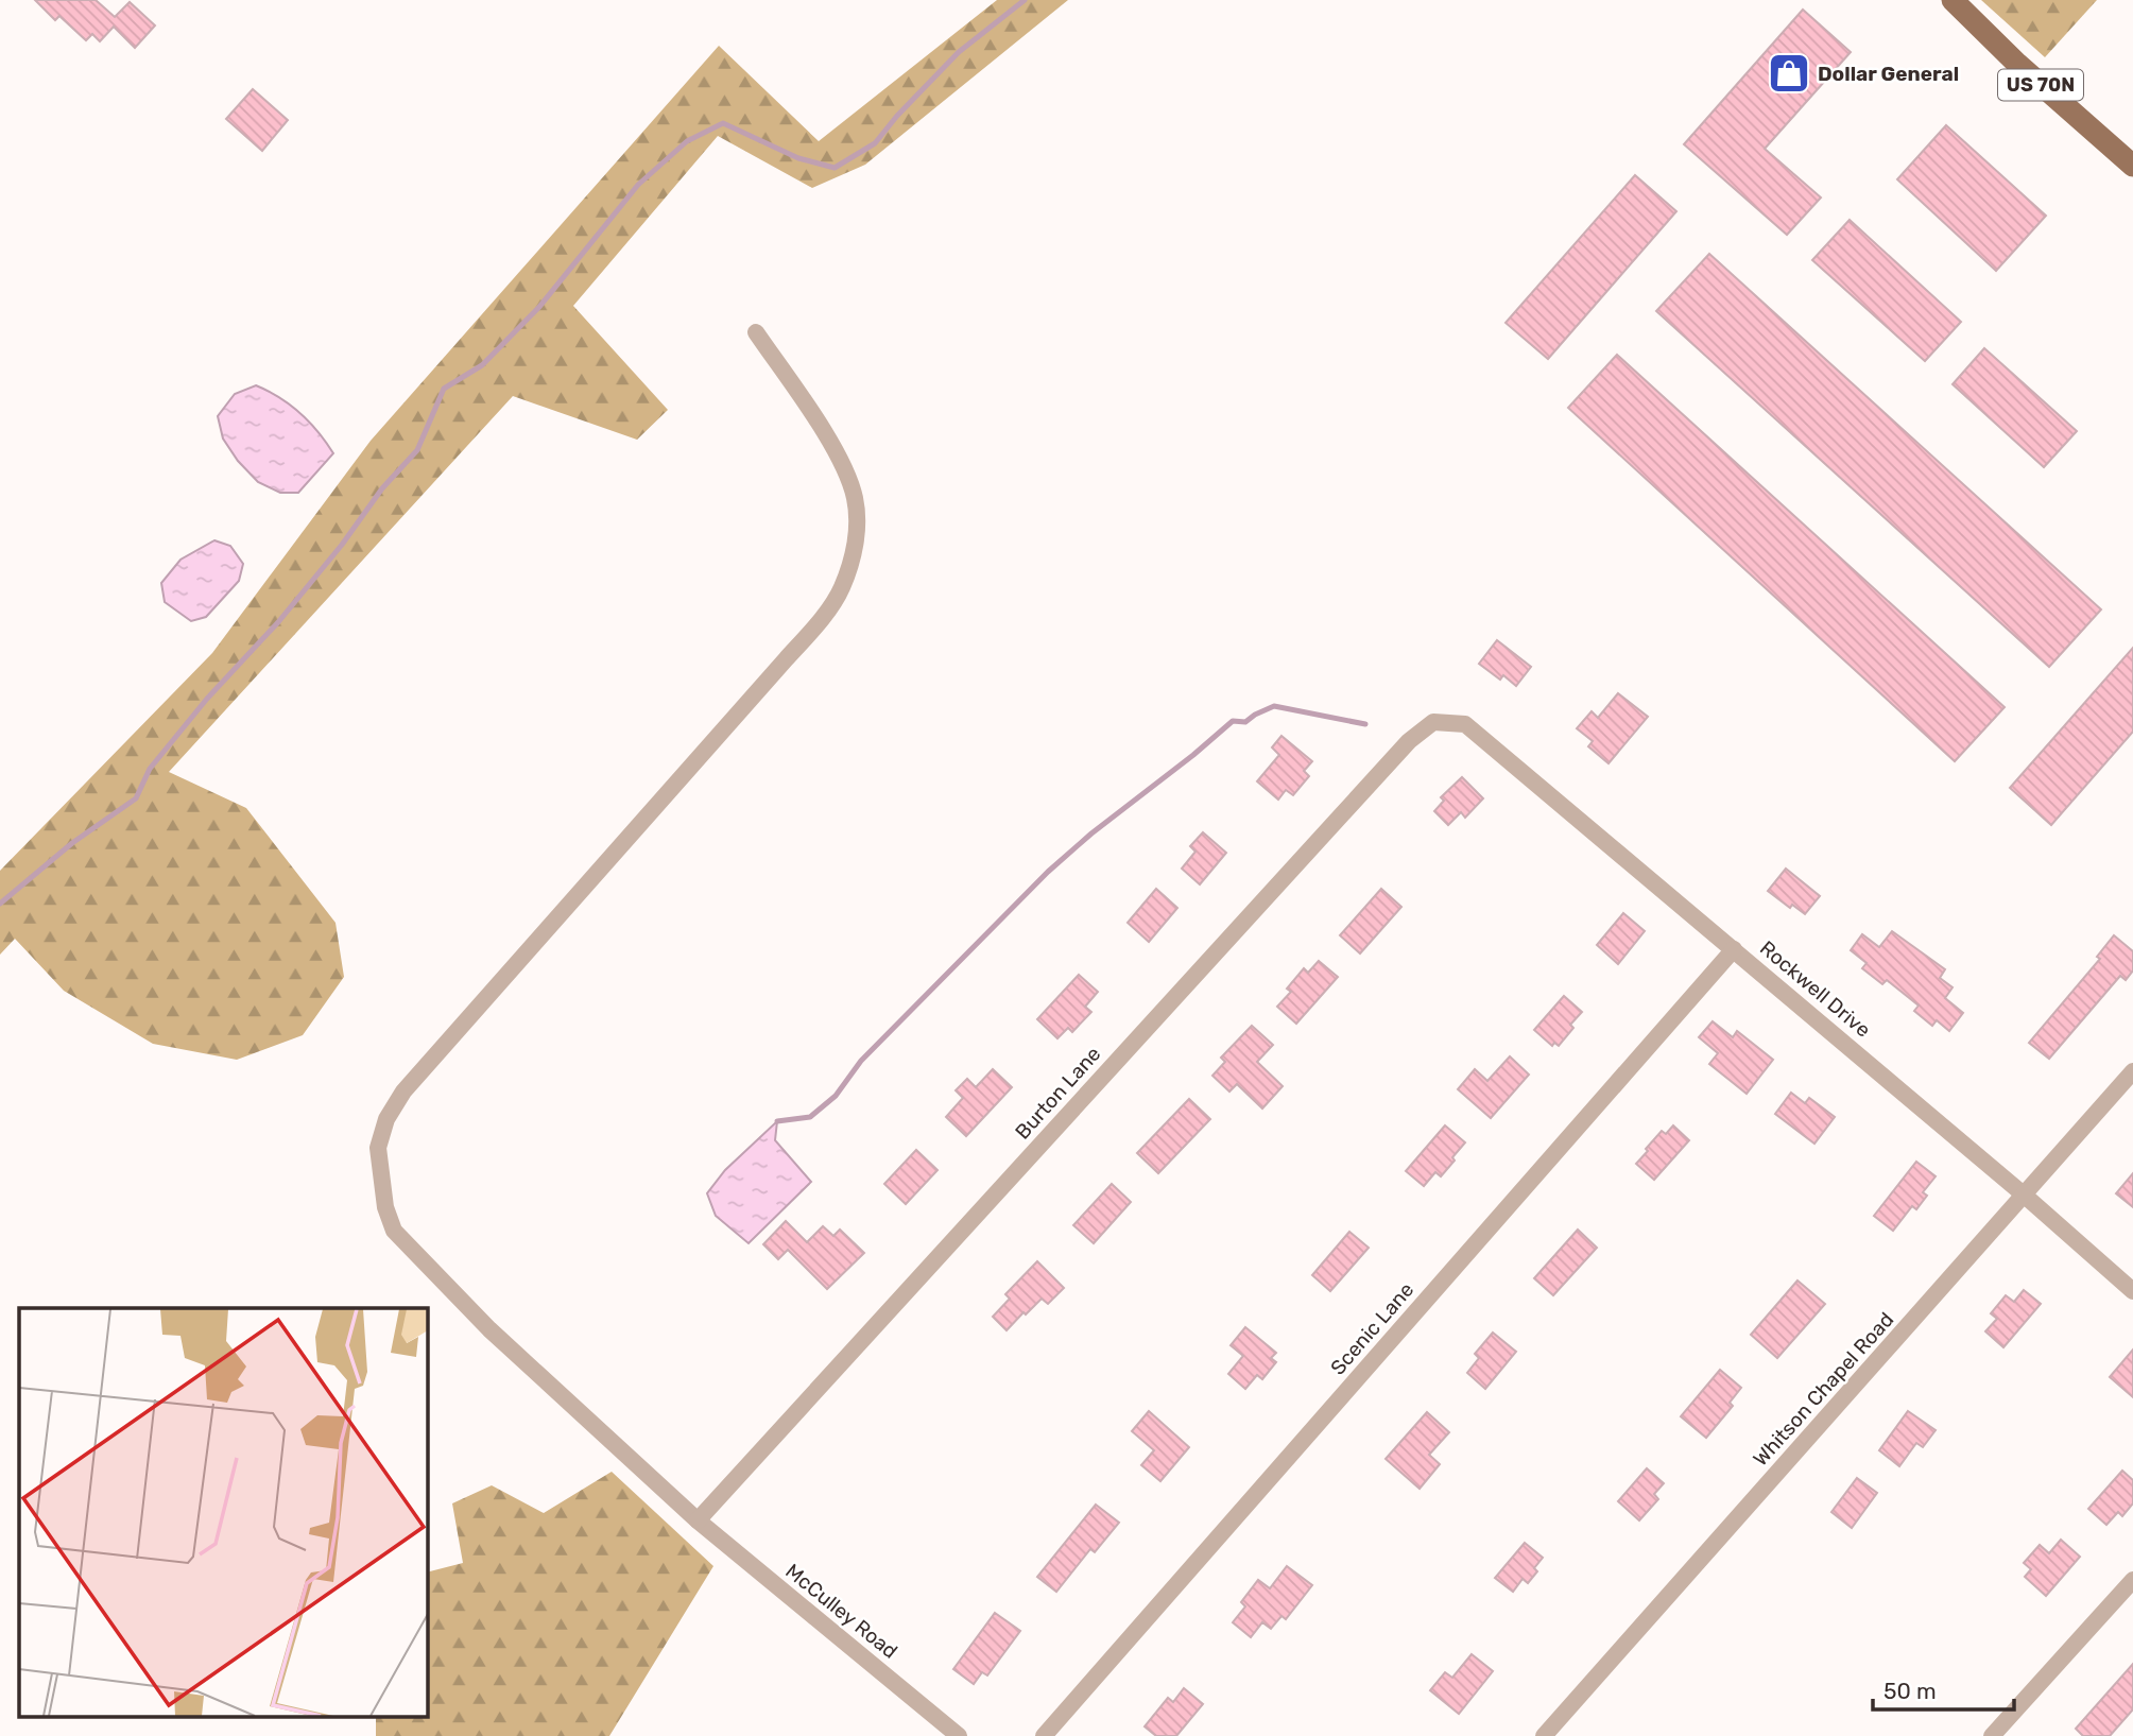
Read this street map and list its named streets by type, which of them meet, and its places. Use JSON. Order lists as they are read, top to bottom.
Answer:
{
  "streets": {
    "main road": ["US 70N"],
    "street": [
      "Rockwell Drive",
      "Burton Lane",
      "Scenic Lane",
      "Whitson Chapel Road",
      "McCulley Road"
    ]
  },
  "crossings": [
    ["Rockwell Drive", "Burton Lane"],
    ["Rockwell Drive", "Scenic Lane"],
    ["Rockwell Drive", "Whitson Chapel Road"],
    ["Burton Lane", "McCulley Road"]
  ],
  "places": {
    "shop": ["Dollar General"]
  },
  "scale_bar": "50 m"
}
